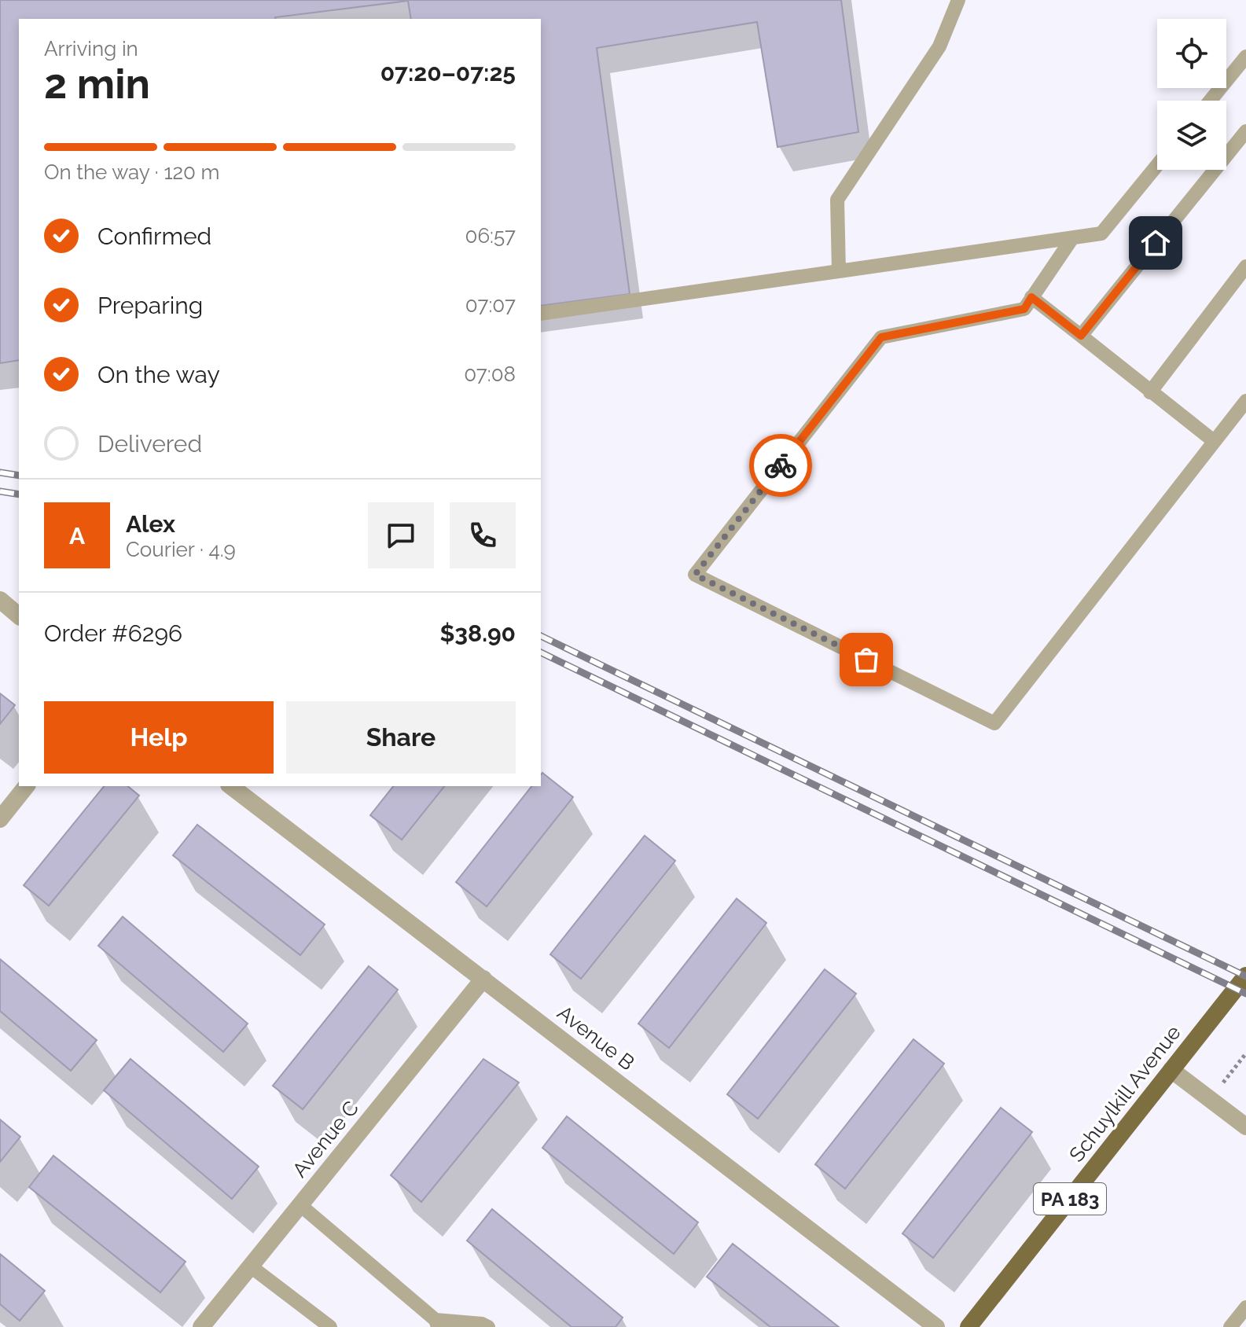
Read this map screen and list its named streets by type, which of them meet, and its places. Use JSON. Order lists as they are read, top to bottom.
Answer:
{
  "streets": {
    "main road": ["Schuylkill Avenue", "PA 183"],
    "street": ["Avenue B", "Avenue C"]
  },
  "crossings": [
    ["Avenue B", "Avenue C"]
  ],
  "page": {
    "heading": ["2 min", "Arriving in", "07:20–07:25"],
    "panel": [
      "Alex",
      "Courier · 4.9",
      "Order #6296",
      "$38.90"
    ],
    "bar": "On the way · 120 m",
    "list": [
      ["Confirmed", "06:57"],
      ["Preparing", "07:07"],
      ["On the way", "07:08"],
      "Delivered"
    ],
    "round": "A",
    "buttons": ["Help", "Share"]
  }
}
